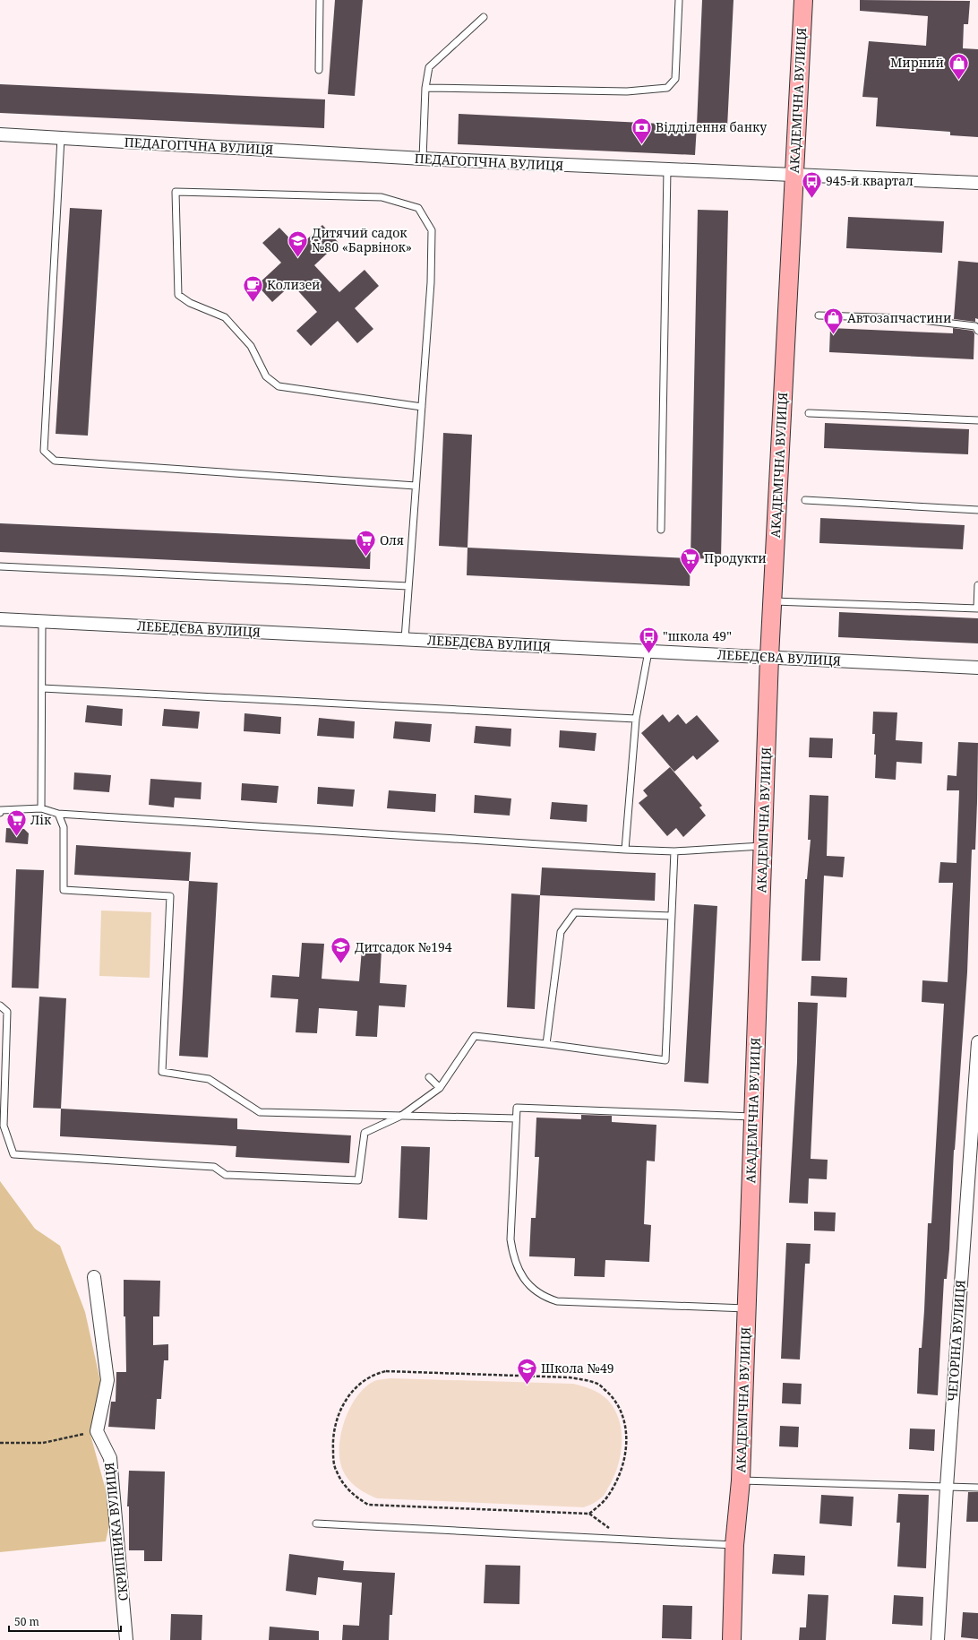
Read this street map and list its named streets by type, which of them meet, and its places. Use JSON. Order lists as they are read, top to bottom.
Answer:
{
  "streets": {
    "main road": ["АКАДЕМІЧНА ВУЛИЦЯ"],
    "street": [
      "ПЕДАГОГІЧНА ВУЛИЦЯ",
      "ЛЕБЕДЄВА ВУЛИЦЯ",
      "ЧЕГОРІНА ВУЛИЦЯ",
      "СКРИПНИКА ВУЛИЦЯ"
    ]
  },
  "crossings": [
    ["АКАДЕМІЧНА ВУЛИЦЯ", "ПЕДАГОГІЧНА ВУЛИЦЯ"],
    ["АКАДЕМІЧНА ВУЛИЦЯ", "ЛЕБЕДЄВА ВУЛИЦЯ"]
  ],
  "places": {
    "shop": ["Мирний", "Автозапчастини"],
    "bank": ["Відділення банку"],
    "bus stop": ["945-й квартал", "\"школа 49\""],
    "school or university": ["Дитячий садок №80 «Барвінок»", "Дитсадок №194", "Школа №49"],
    "cafe": ["Колизей"],
    "supermarket": ["Оля", "Продукти", "Лік"]
  },
  "scale_bar": "50 m"
}
